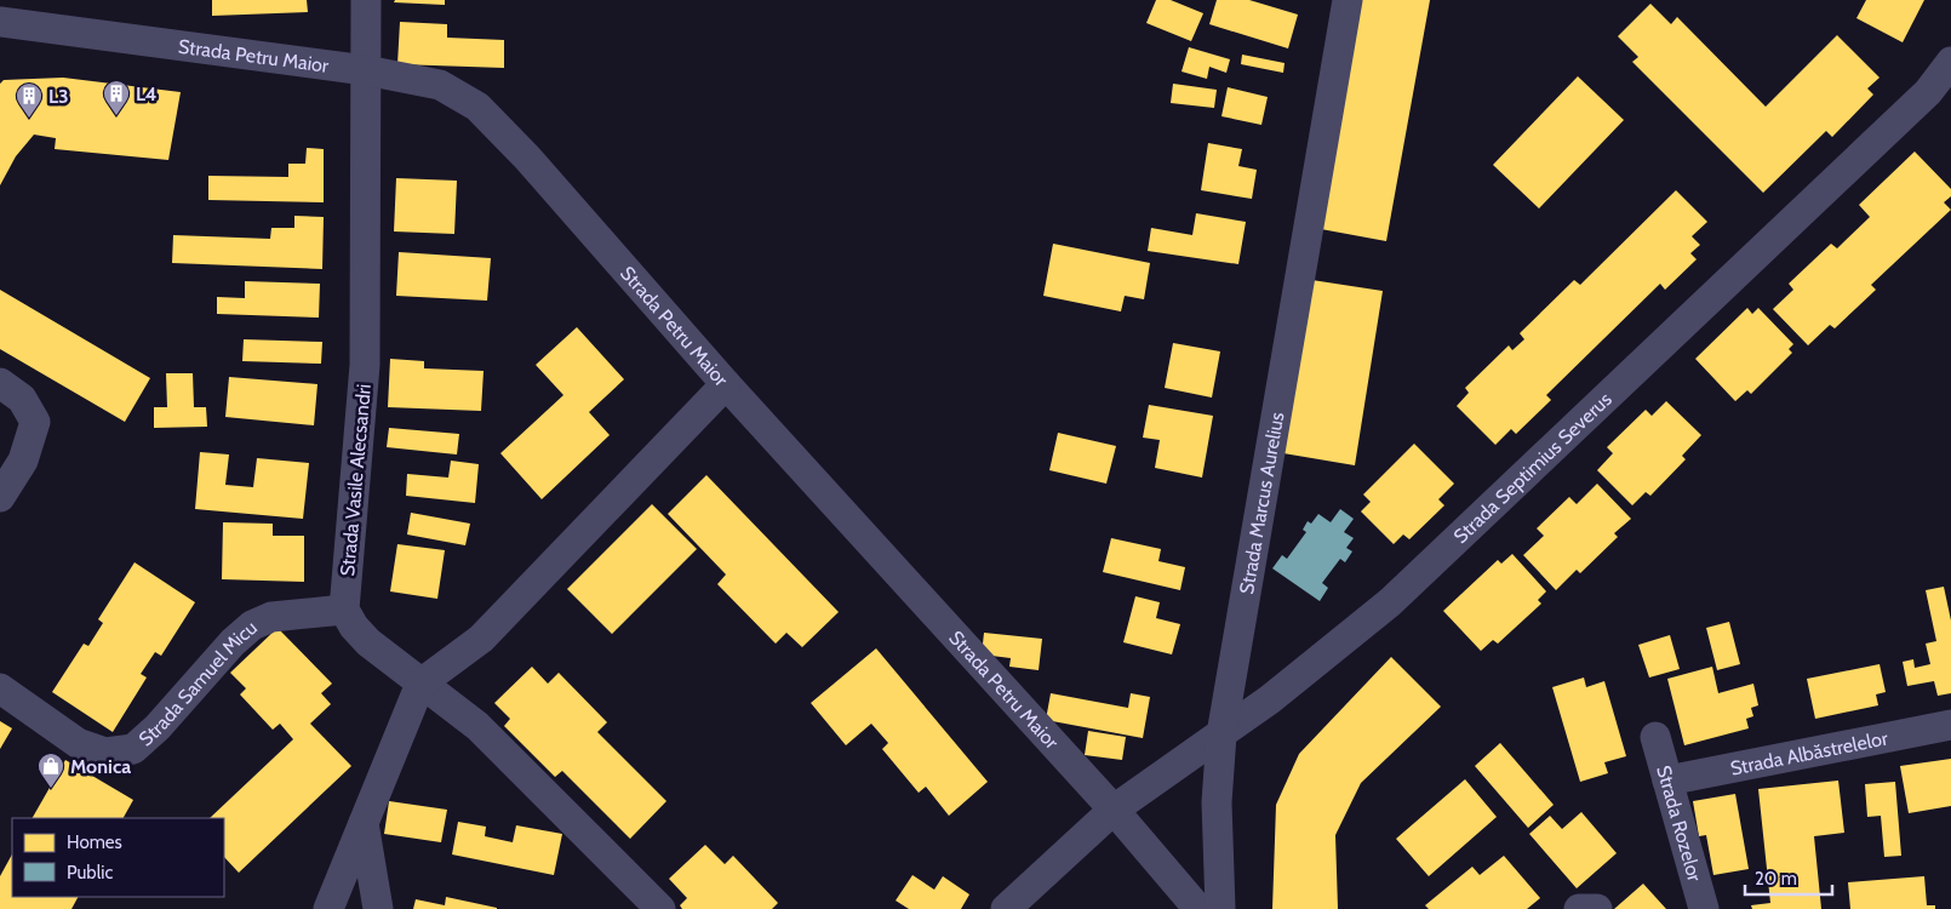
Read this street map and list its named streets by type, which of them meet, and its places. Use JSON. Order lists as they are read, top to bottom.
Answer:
{
  "streets": {
    "street": [
      "Strada Petru Maior",
      "Strada Septimius Severus",
      "Strada Vasile Alecsandri",
      "Strada Marcus Aurelius",
      "Strada Samuel Micu",
      "Strada Albăstrelelor",
      "Strada Rozelor"
    ]
  },
  "crossings": [
    ["Strada Petru Maior", "Strada Vasile Alecsandri"],
    ["Strada Septimius Severus", "Strada Marcus Aurelius"],
    ["Strada Vasile Alecsandri", "Strada Samuel Micu"],
    ["Strada Albăstrelelor", "Strada Rozelor"]
  ],
  "places": {
    "building": ["L4", "L3"],
    "shop": ["Monica"]
  },
  "legend": ["Homes", "Public"],
  "scale_bar": "20 m"
}
